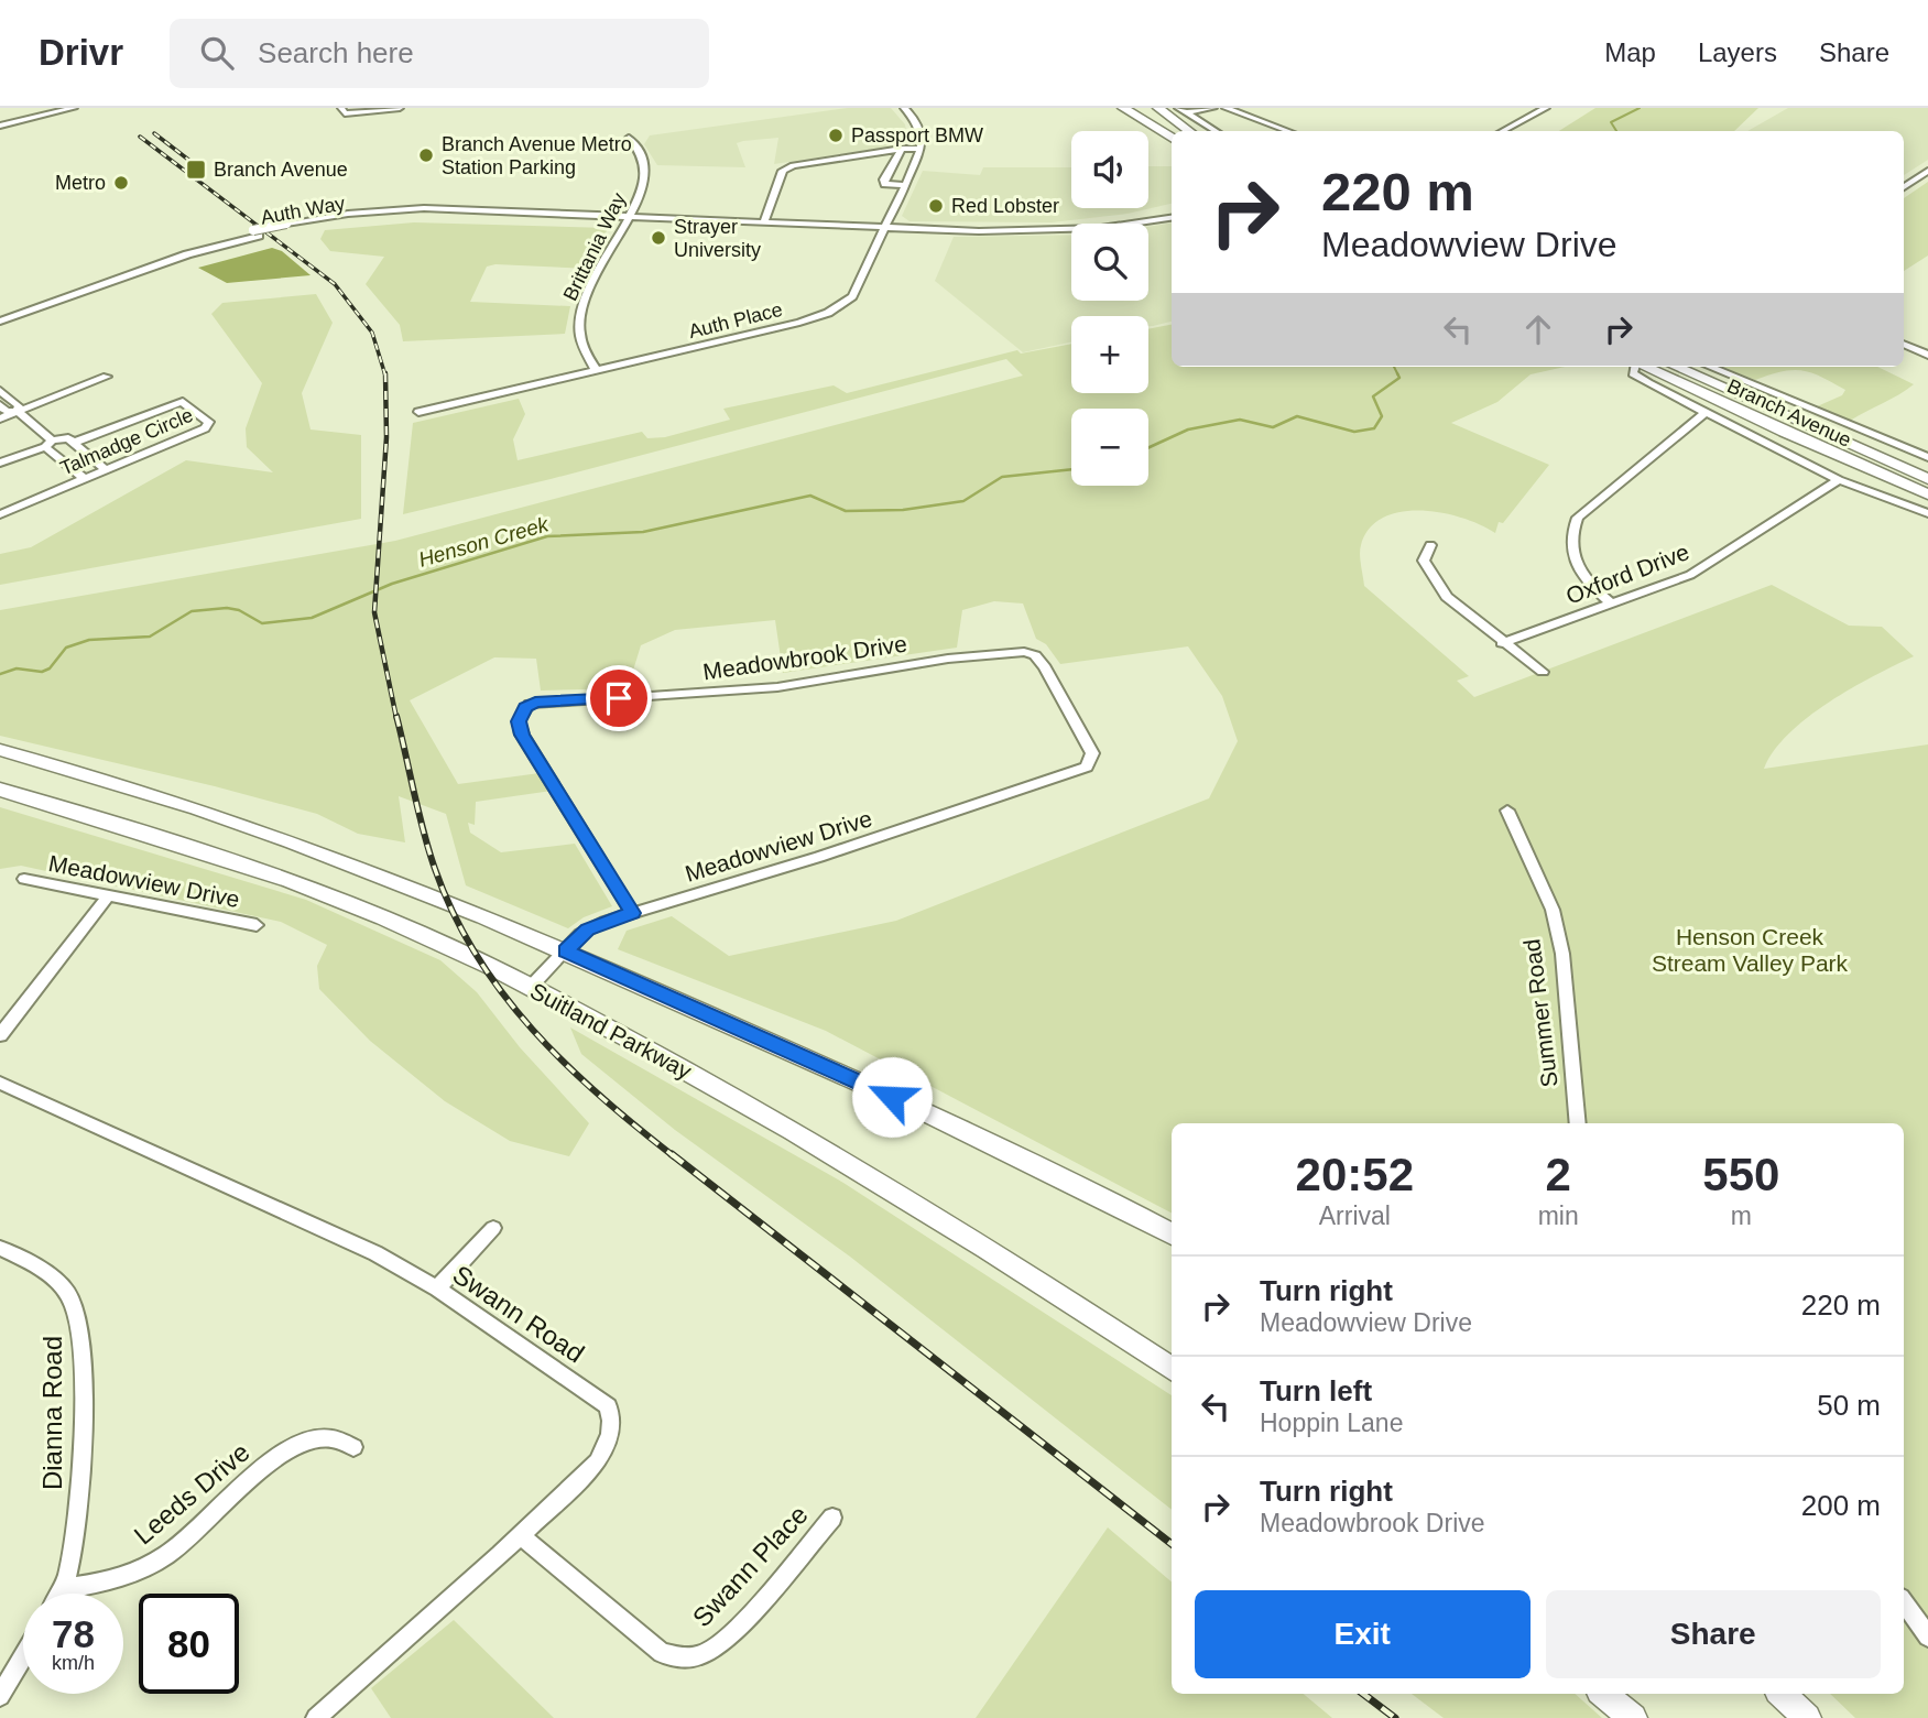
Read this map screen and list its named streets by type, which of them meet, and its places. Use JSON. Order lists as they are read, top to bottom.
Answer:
{
  "streets": {
    "highway": ["Branch Avenue", "Suitland Parkway"],
    "street": [
      "Auth Way",
      "Brittania Way",
      "Auth Place",
      "Talmadge Circle",
      "Oxford Drive",
      "Meadowbrook Drive",
      "Meadowview Drive",
      "Summer Road",
      "Swann Road",
      "Dianna Road",
      "Leeds Drive",
      "Swann Place"
    ]
  },
  "crossings": [
    ["Auth Way", "Brittania Way"],
    ["Auth Way", "Auth Place"],
    ["Brittania Way", "Auth Place"],
    ["Meadowbrook Drive", "Meadowview Drive"],
    ["Meadowview Drive", "Suitland Parkway"],
    ["Swann Road", "Swann Place"],
    ["Dianna Road", "Leeds Drive"]
  ],
  "water": ["Henson Creek"],
  "parks": ["Henson Creek Stream Valley Park"],
  "places": {
    "other": [
      "Passport BMW",
      "Branch Avenue Metro Station Parking",
      "Metro",
      "Red Lobster",
      "Strayer University"
    ],
    "transit": ["Branch Avenue"]
  },
  "page": {
    "header": "Drivr",
    "search": "Search here",
    "nav": ["Map", "Layers", "Share"],
    "map_buttons": ["+", "−"],
    "turn": ["220 m", "Meadowview Drive"],
    "eta": [
      "20:52",
      "Arrival",
      "2",
      "min",
      "550",
      "m"
    ],
    "list": [
      {
        "name": "Turn right",
        "note": "Meadowview Drive",
        "value": "220 m"
      },
      {
        "name": "Turn left",
        "note": "Hoppin Lane",
        "value": "50 m"
      },
      {
        "name": "Turn right",
        "note": "Meadowbrook Drive",
        "value": "200 m"
      }
    ],
    "buttons": ["Exit", "Share"],
    "speed": "78 km/h",
    "limit": "80"
  }
}
